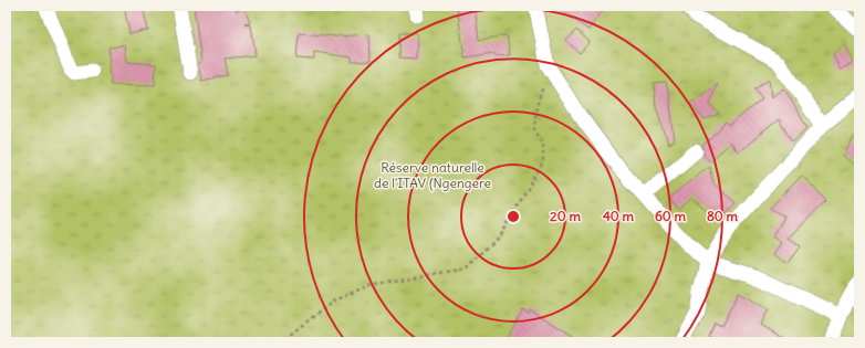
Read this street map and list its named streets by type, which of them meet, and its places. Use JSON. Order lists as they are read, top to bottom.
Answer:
{
  "parks": ["Réserve naturelle de l'ITAV (Ngengere"],
  "rings": [
    "20 m",
    "40 m",
    "60 m",
    "80 m"
  ]
}
